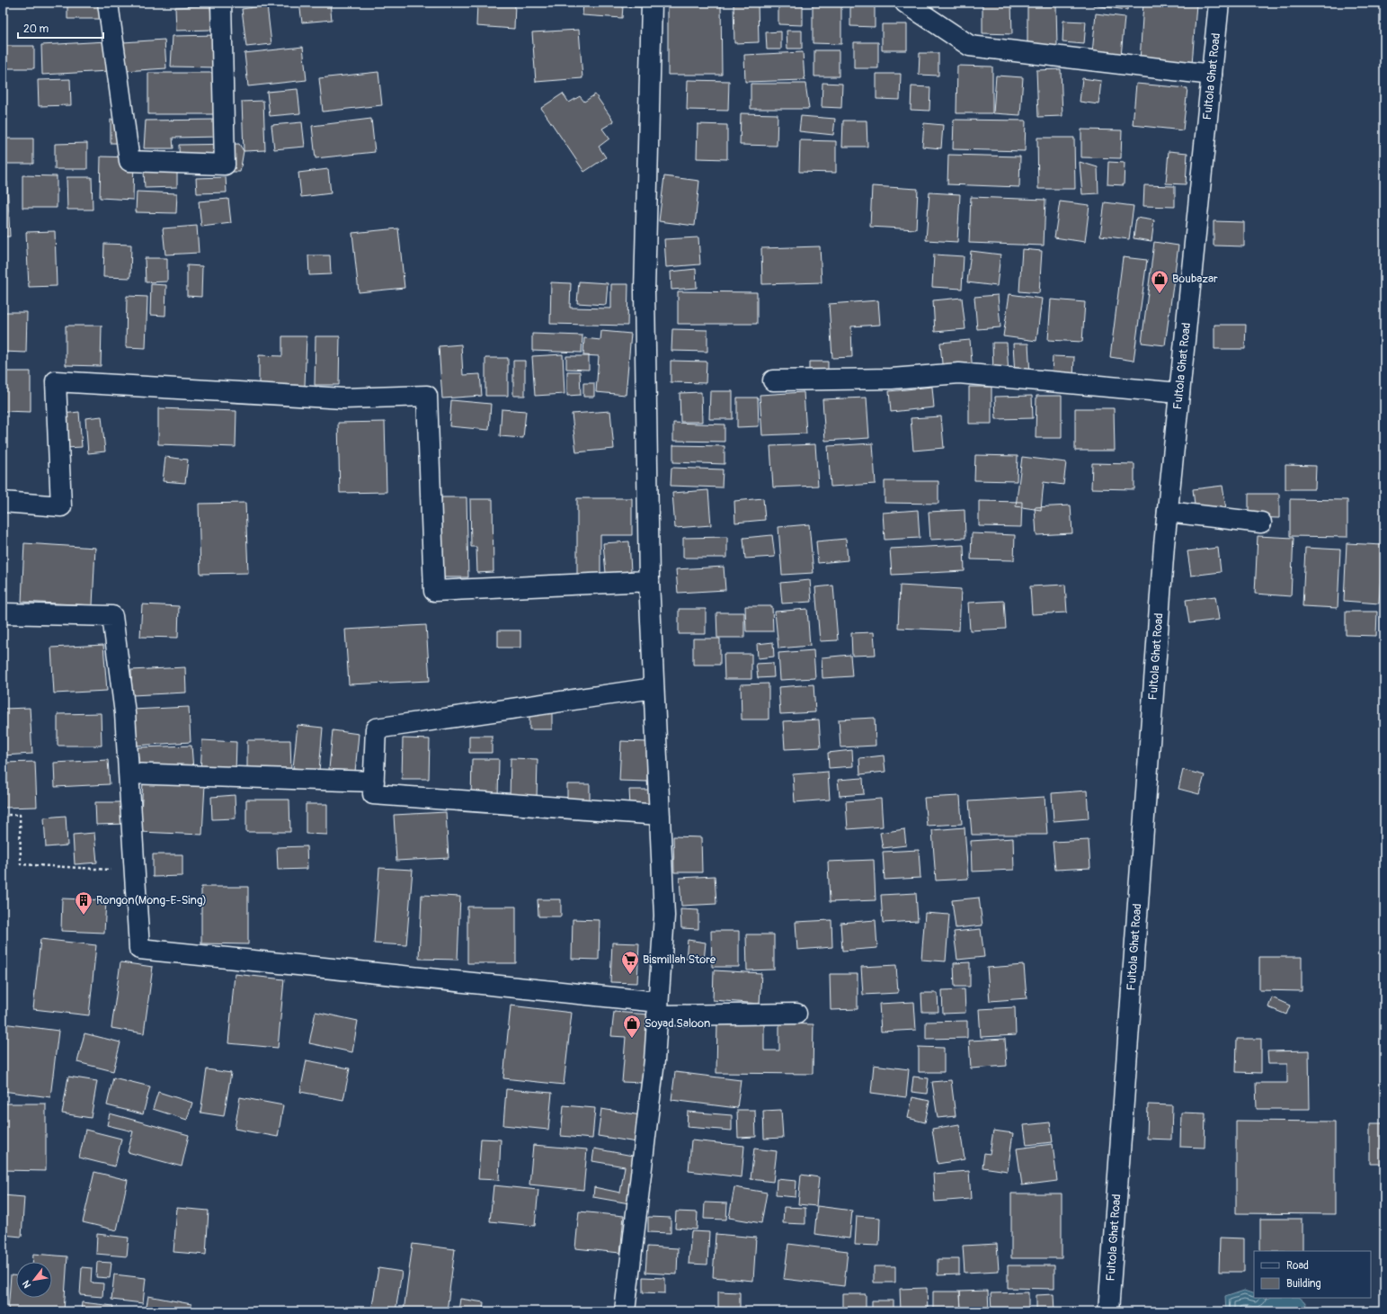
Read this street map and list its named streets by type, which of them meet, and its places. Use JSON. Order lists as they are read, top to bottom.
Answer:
{
  "streets": {
    "street": ["Fultola Ghat Road"]
  },
  "places": {
    "shop": ["Boubazar", "Soyad Saloon"],
    "building": ["Rongon(Mong-E-Sing)"],
    "supermarket": ["Bismillah Store"]
  },
  "legend": ["Road", "Building"],
  "scale_bar": "20 m",
  "north": "bottom left"
}
